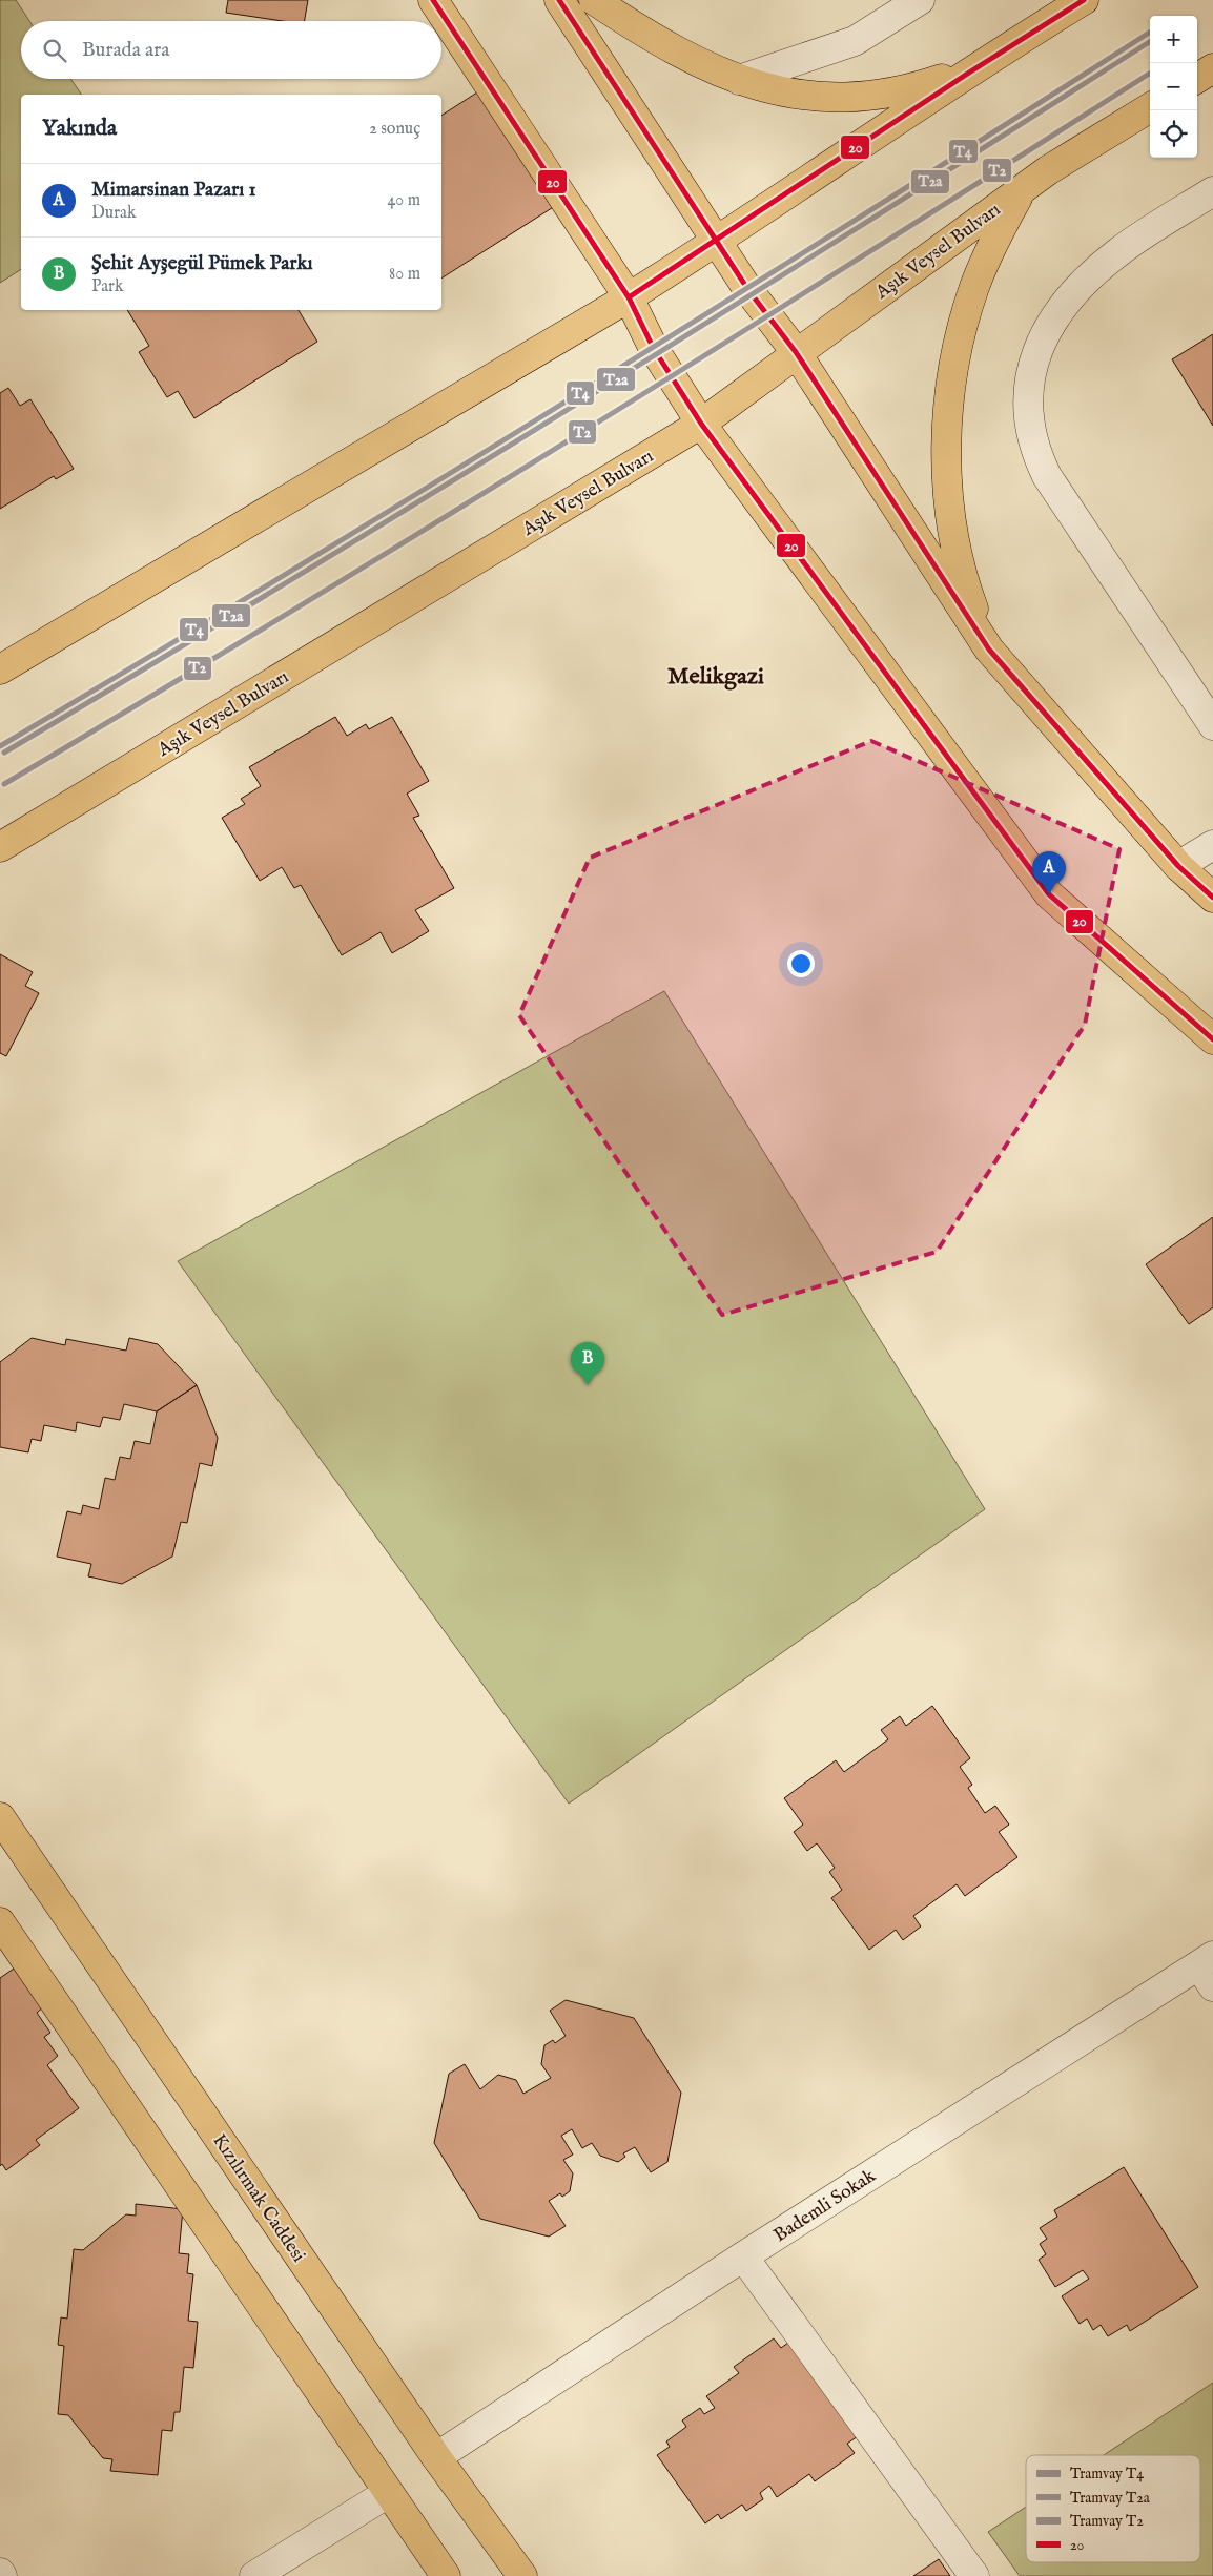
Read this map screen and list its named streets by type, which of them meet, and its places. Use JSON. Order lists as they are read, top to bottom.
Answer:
{
  "streets": {
    "main road": ["Aşık Veysel Bulvarı", "Kızılırmak Caddesi"],
    "street": ["Bademli Sokak"]
  },
  "crossings": [
    ["Kızılırmak Caddesi", "Bademli Sokak"]
  ],
  "districts": ["Melikgazi"],
  "lines": [
    "transit line 20",
    "tram line T4",
    "tram line T2a",
    "tram line T2"
  ],
  "legend": [
    "Tramvay T4",
    "Tramvay T2a",
    "Tramvay T2",
    "20"
  ],
  "page": {
    "map_buttons": ["+", "−"],
    "search": "Burada ara",
    "heading": ["Yakında", "2 sonuç"],
    "list": [
      {
        "mark": "A",
        "name": "Mimarsinan Pazarı 1",
        "note": "Durak",
        "value": "40 m"
      },
      {
        "mark": "B",
        "name": "Şehit Ayşegül Pümek Parkı",
        "note": "Park",
        "value": "80 m"
      }
    ],
    "pins": ["A", "B"]
  }
}
